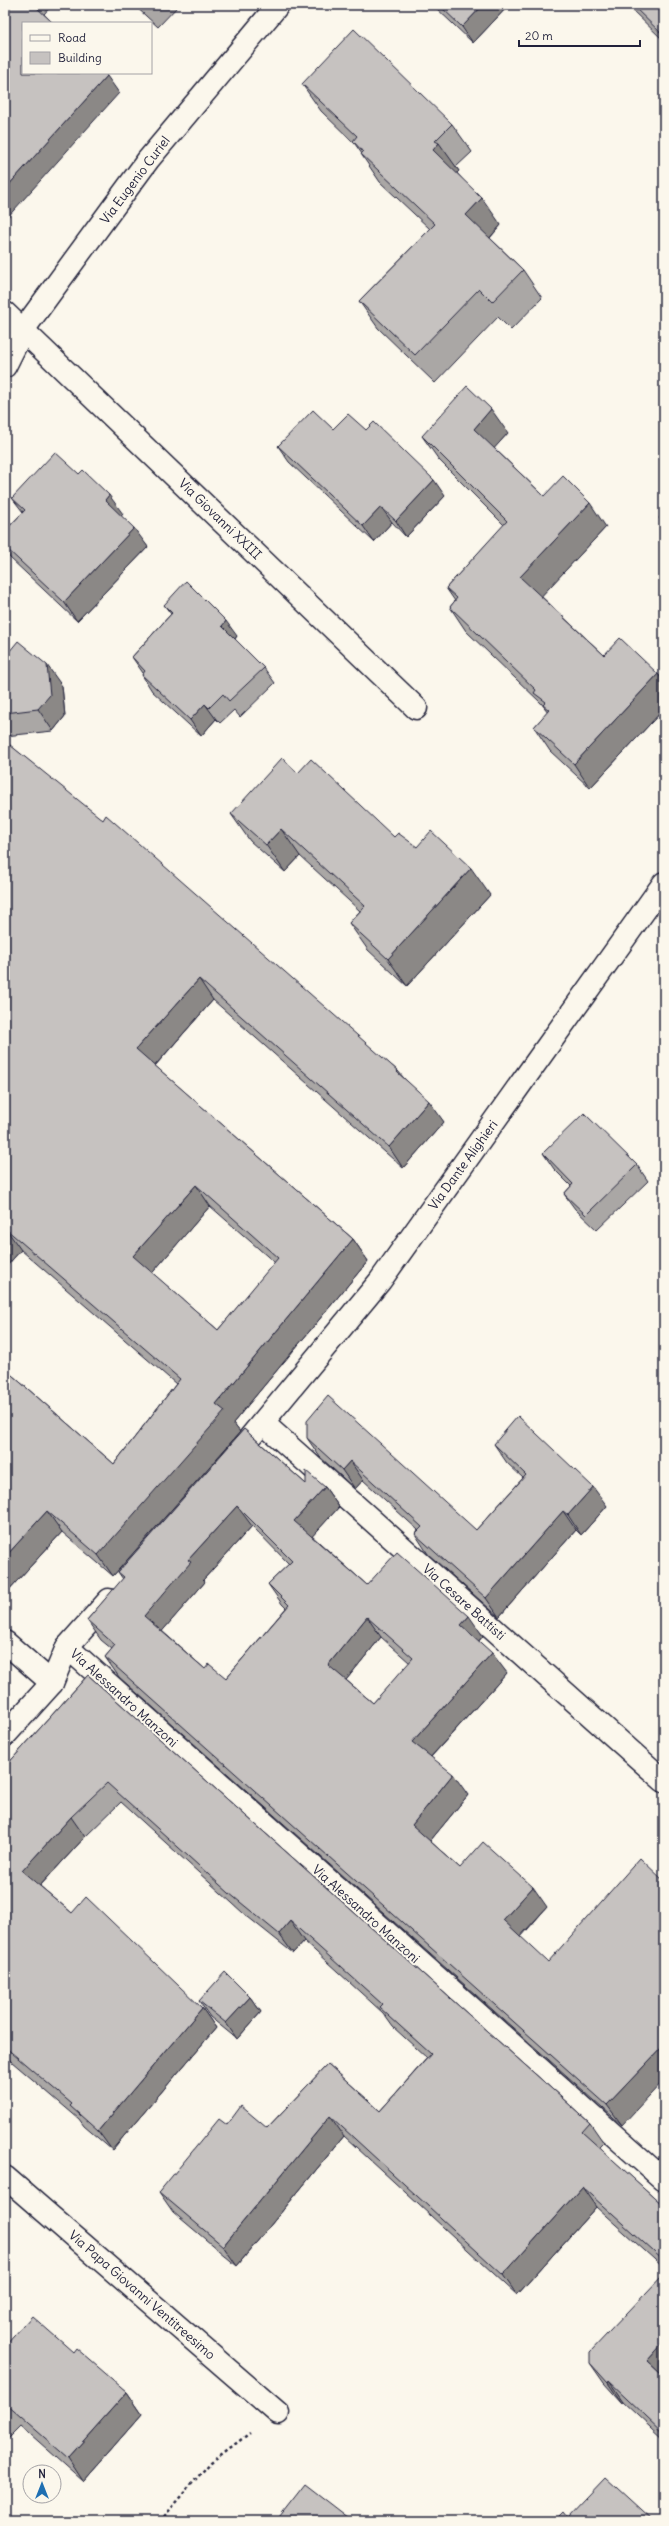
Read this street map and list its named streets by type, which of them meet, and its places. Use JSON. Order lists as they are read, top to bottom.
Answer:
{
  "streets": {
    "street": [
      "Via Eugenio Curiel",
      "Via Giovanni XXIII",
      "Via Dante Alighieri",
      "Via Cesare Battisti",
      "Via Alessandro Manzoni",
      "Via Papa Giovanni Ventitreesimo"
    ]
  },
  "crossings": [
    ["Via Eugenio Curiel", "Via Giovanni XXIII"],
    ["Via Dante Alighieri", "Via Cesare Battisti"]
  ],
  "legend": ["Road", "Building"],
  "scale_bar": "20 m",
  "north": "top"
}
